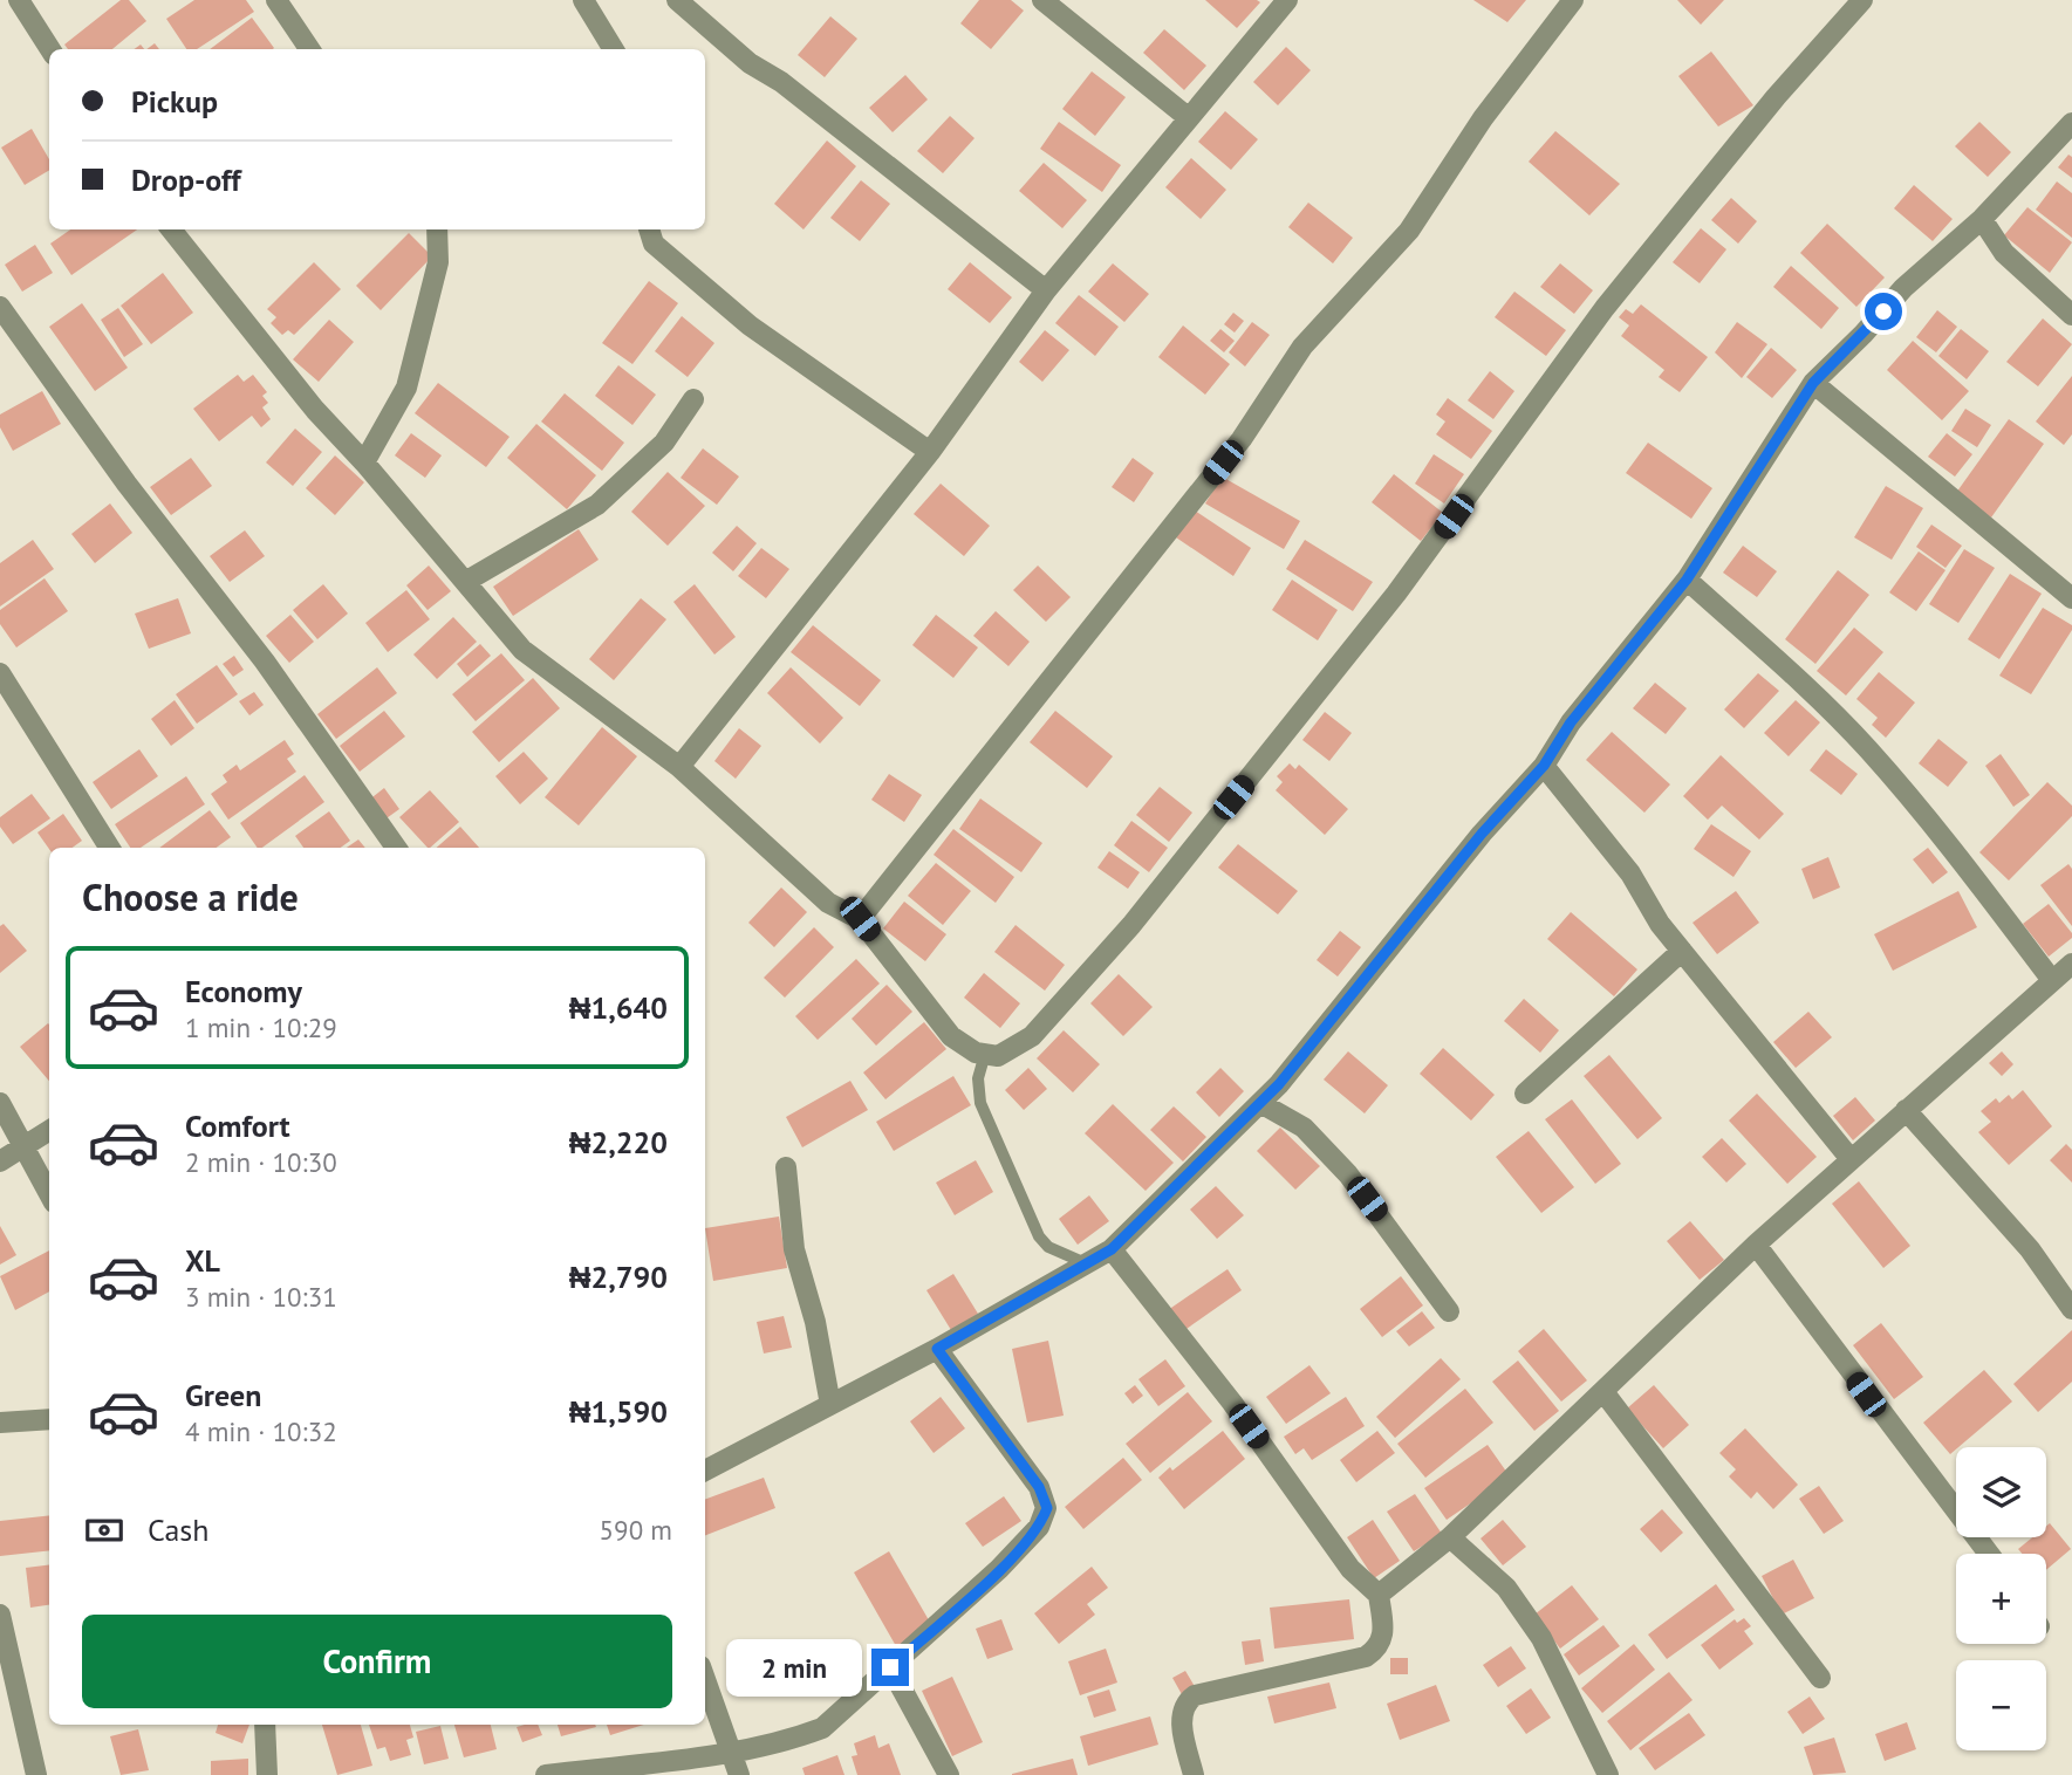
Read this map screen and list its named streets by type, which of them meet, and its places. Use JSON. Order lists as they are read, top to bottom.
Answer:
{
  "page": {
    "banner": ["Pickup", "Drop-off"],
    "heading": "Choose a ride",
    "list": [
      {
        "name": "Economy",
        "note": "1 min · 10:29",
        "value": "₦1,640"
      },
      {
        "name": "Comfort",
        "note": "2 min · 10:30",
        "value": "₦2,220"
      },
      {
        "name": "XL",
        "note": "3 min · 10:31",
        "value": "₦2,790"
      },
      {
        "name": "Green",
        "note": "4 min · 10:32",
        "value": "₦1,590"
      }
    ],
    "map_buttons": ["+", "−"],
    "pay": ["Cash", "590 m"],
    "buttons": "Confirm",
    "bubble": "2 min"
  }
}
